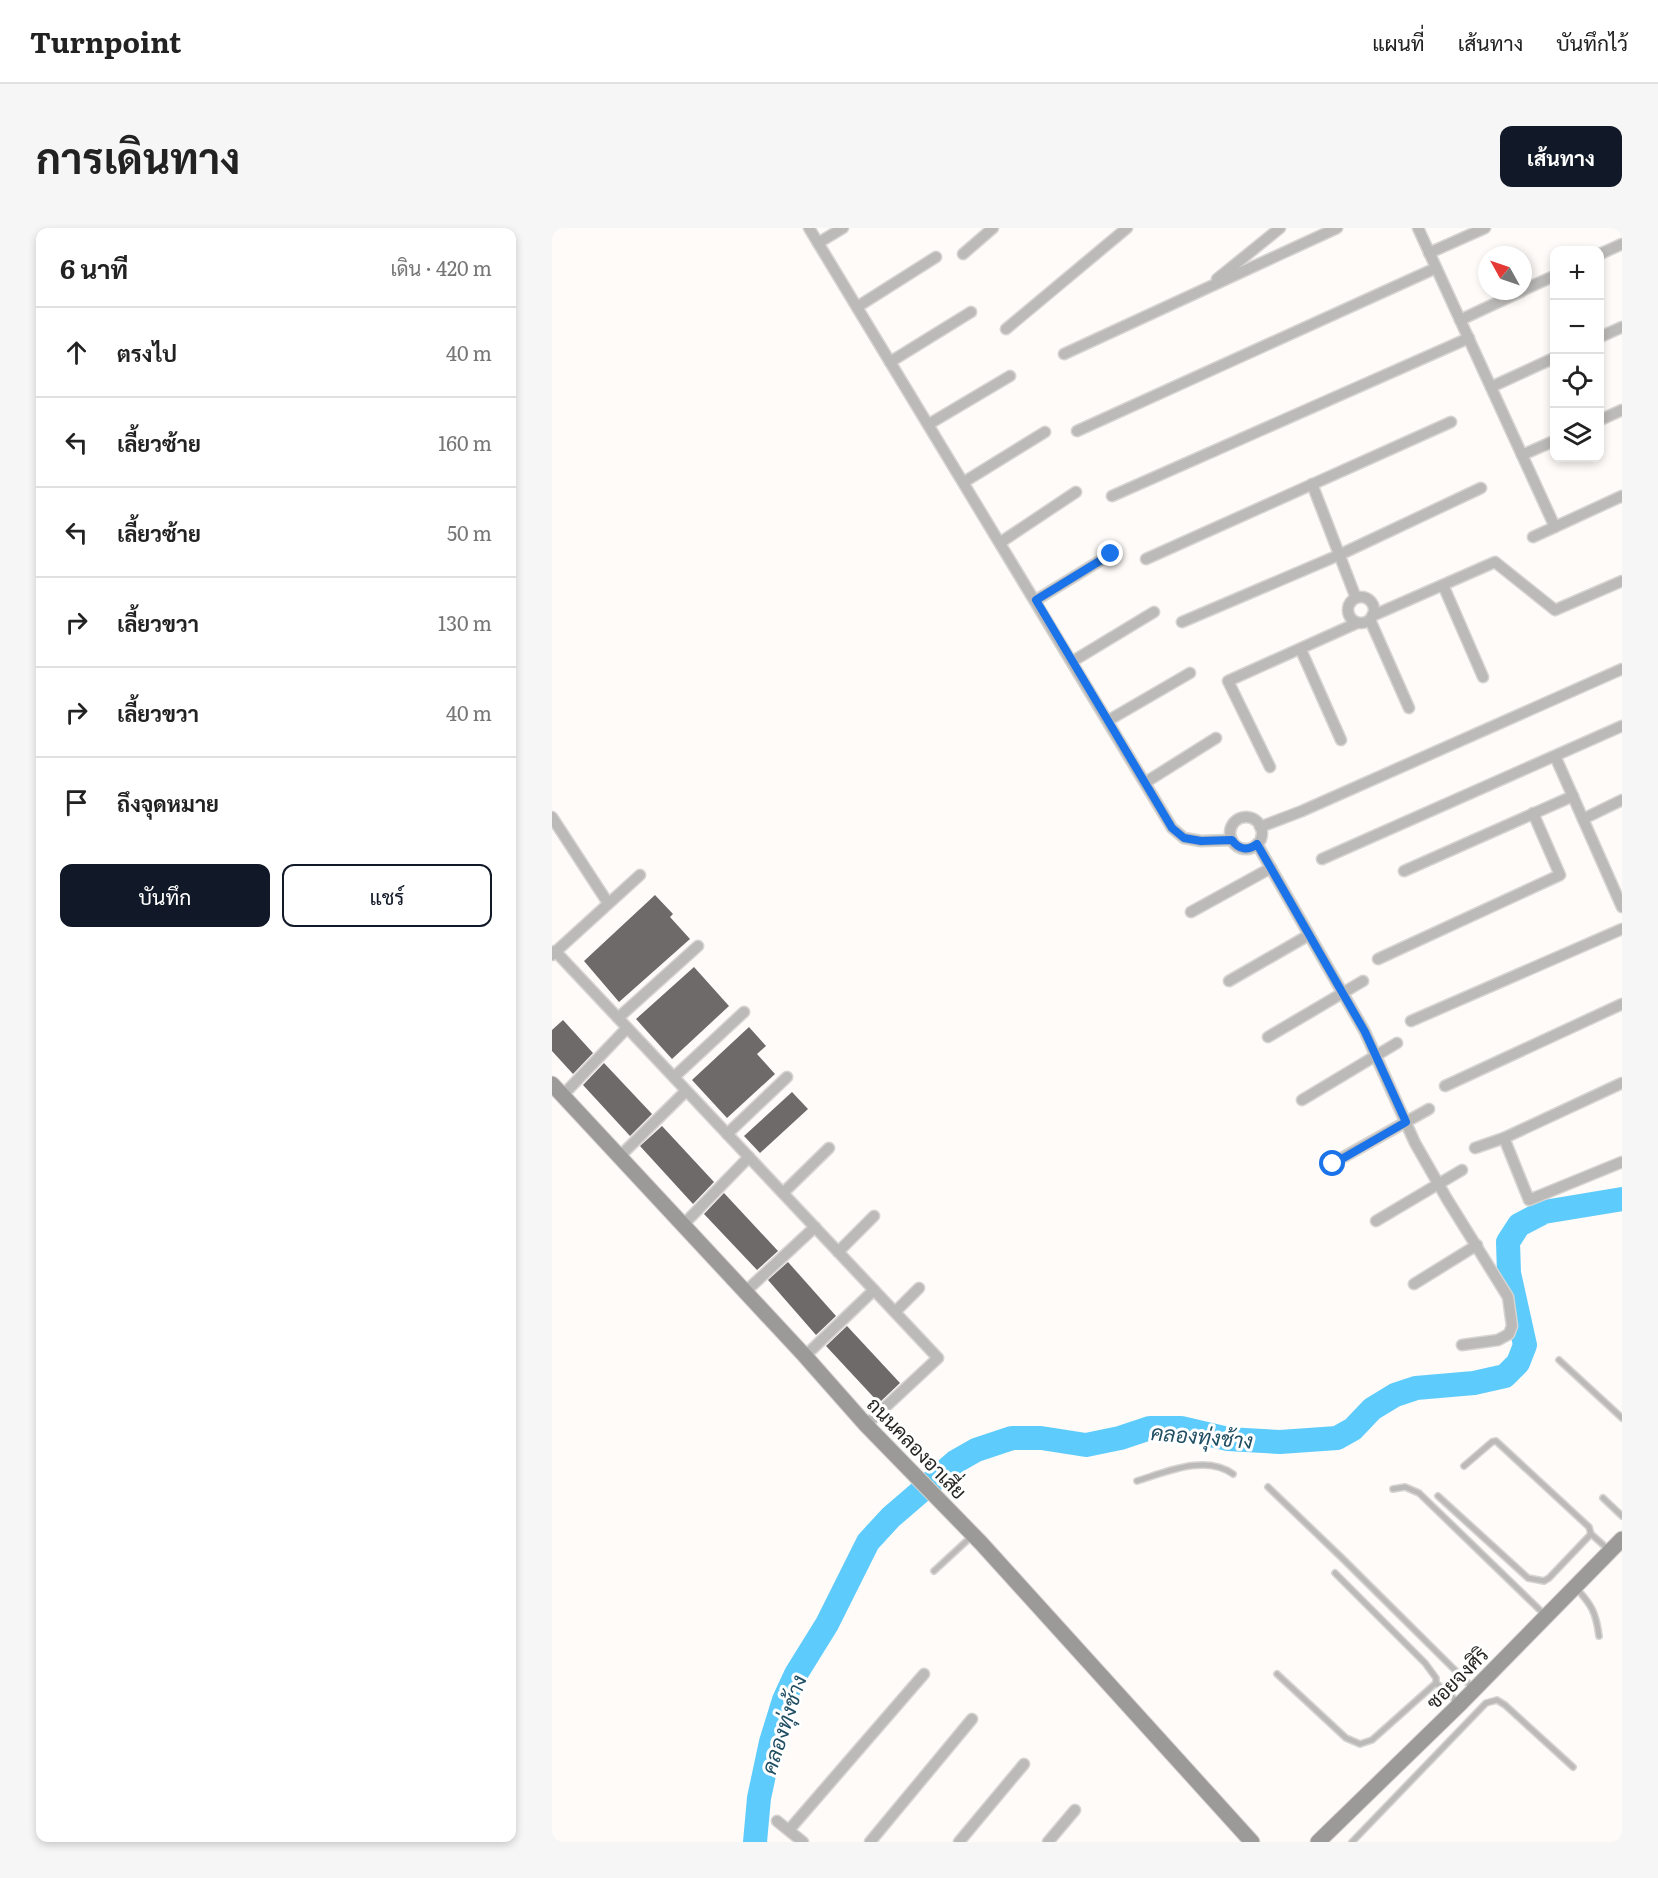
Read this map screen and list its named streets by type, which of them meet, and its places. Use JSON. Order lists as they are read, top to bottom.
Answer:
{
  "streets": {
    "street": ["ถนนคลองอาเสี่ย", "ซอยจงศิริ"]
  },
  "water": ["คลองทุ่งช้าง"],
  "north": "top left",
  "page": {
    "header": "Turnpoint",
    "nav": ["แผนที่", "เส้นทาง", "บันทึกไว้"],
    "title": "การเดินทาง",
    "buttons": [
      "เส้นทาง",
      ["บันทึก", "แชร์"]
    ],
    "heading": ["6 นาที", "เดิน · 420 m"],
    "map_buttons": ["+", "−"],
    "list": [
      ["ตรงไป", "40 m"],
      ["เลี้ยวซ้าย", "160 m"],
      ["เลี้ยวซ้าย", "50 m"],
      ["เลี้ยวขวา", "130 m"],
      ["เลี้ยวขวา", "40 m"],
      "ถึงจุดหมาย"
    ]
  }
}
